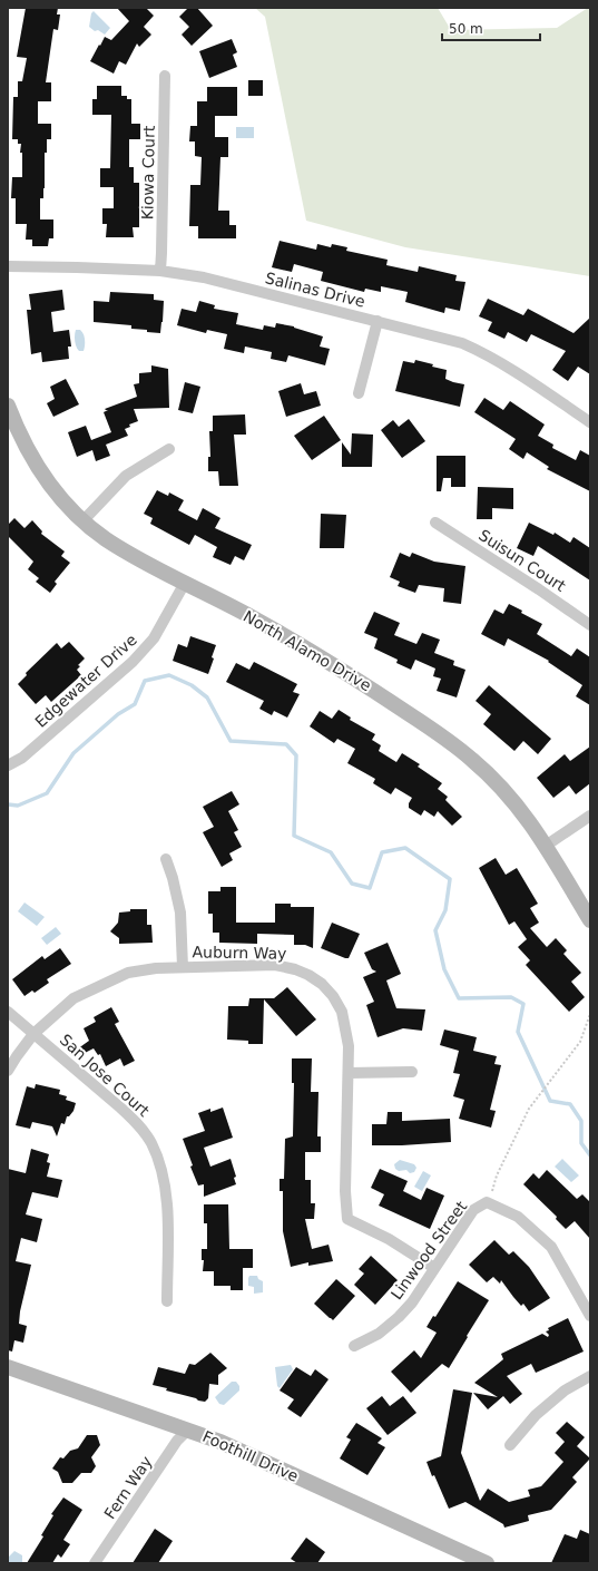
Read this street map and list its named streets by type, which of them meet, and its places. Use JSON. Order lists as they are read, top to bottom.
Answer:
{
  "streets": {
    "street": [
      "Kiowa Court",
      "Salinas Drive",
      "Suisun Court",
      "North Alamo Drive",
      "Edgewater Drive",
      "Auburn Way",
      "San Jose Court",
      "Linwood Street",
      "Foothill Drive",
      "Fern Way"
    ]
  },
  "crossings": [
    ["Kiowa Court", "Salinas Drive"],
    ["North Alamo Drive", "Edgewater Drive"],
    ["Auburn Way", "San Jose Court"],
    ["Auburn Way", "Linwood Street"],
    ["Foothill Drive", "Fern Way"]
  ],
  "scale_bar": "50 m"
}
